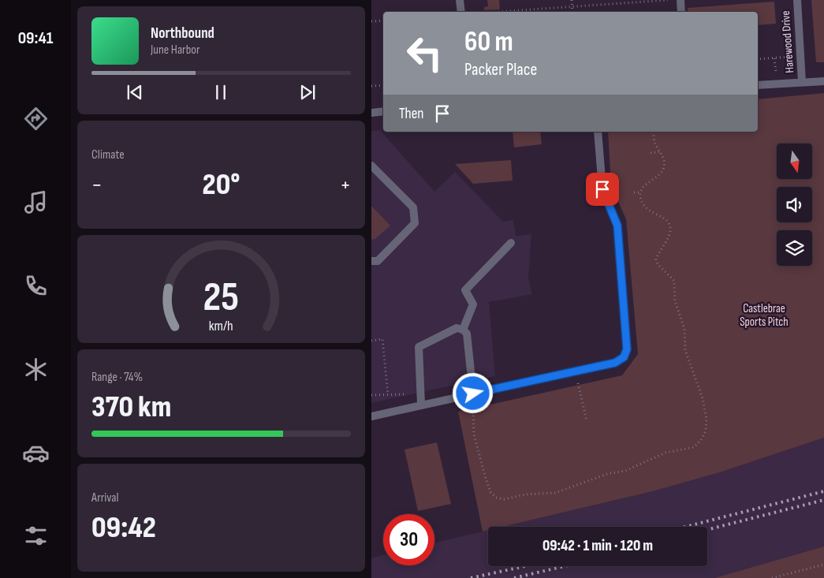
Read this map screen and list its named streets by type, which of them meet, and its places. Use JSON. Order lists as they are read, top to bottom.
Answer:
{
  "streets": {
    "street": ["Harewood Drive"]
  },
  "parks": ["Castlebrae Sports Pitch"],
  "north": "bottom",
  "page": {
    "tabs": "09:41",
    "turn": ["60 m", "Packer Place"],
    "song": ["Northbound", "June Harbor"],
    "then": "Then",
    "tile": [
      "Climate",
      ["Range · 74%", "370 km"],
      ["Arrival", "09:42"]
    ],
    "heat": ["−", "20°", "+"],
    "limit": "30",
    "trip": "09:42 · 1 min · 120 m",
    "gauge": ["25", "km/h"]
  }
}
